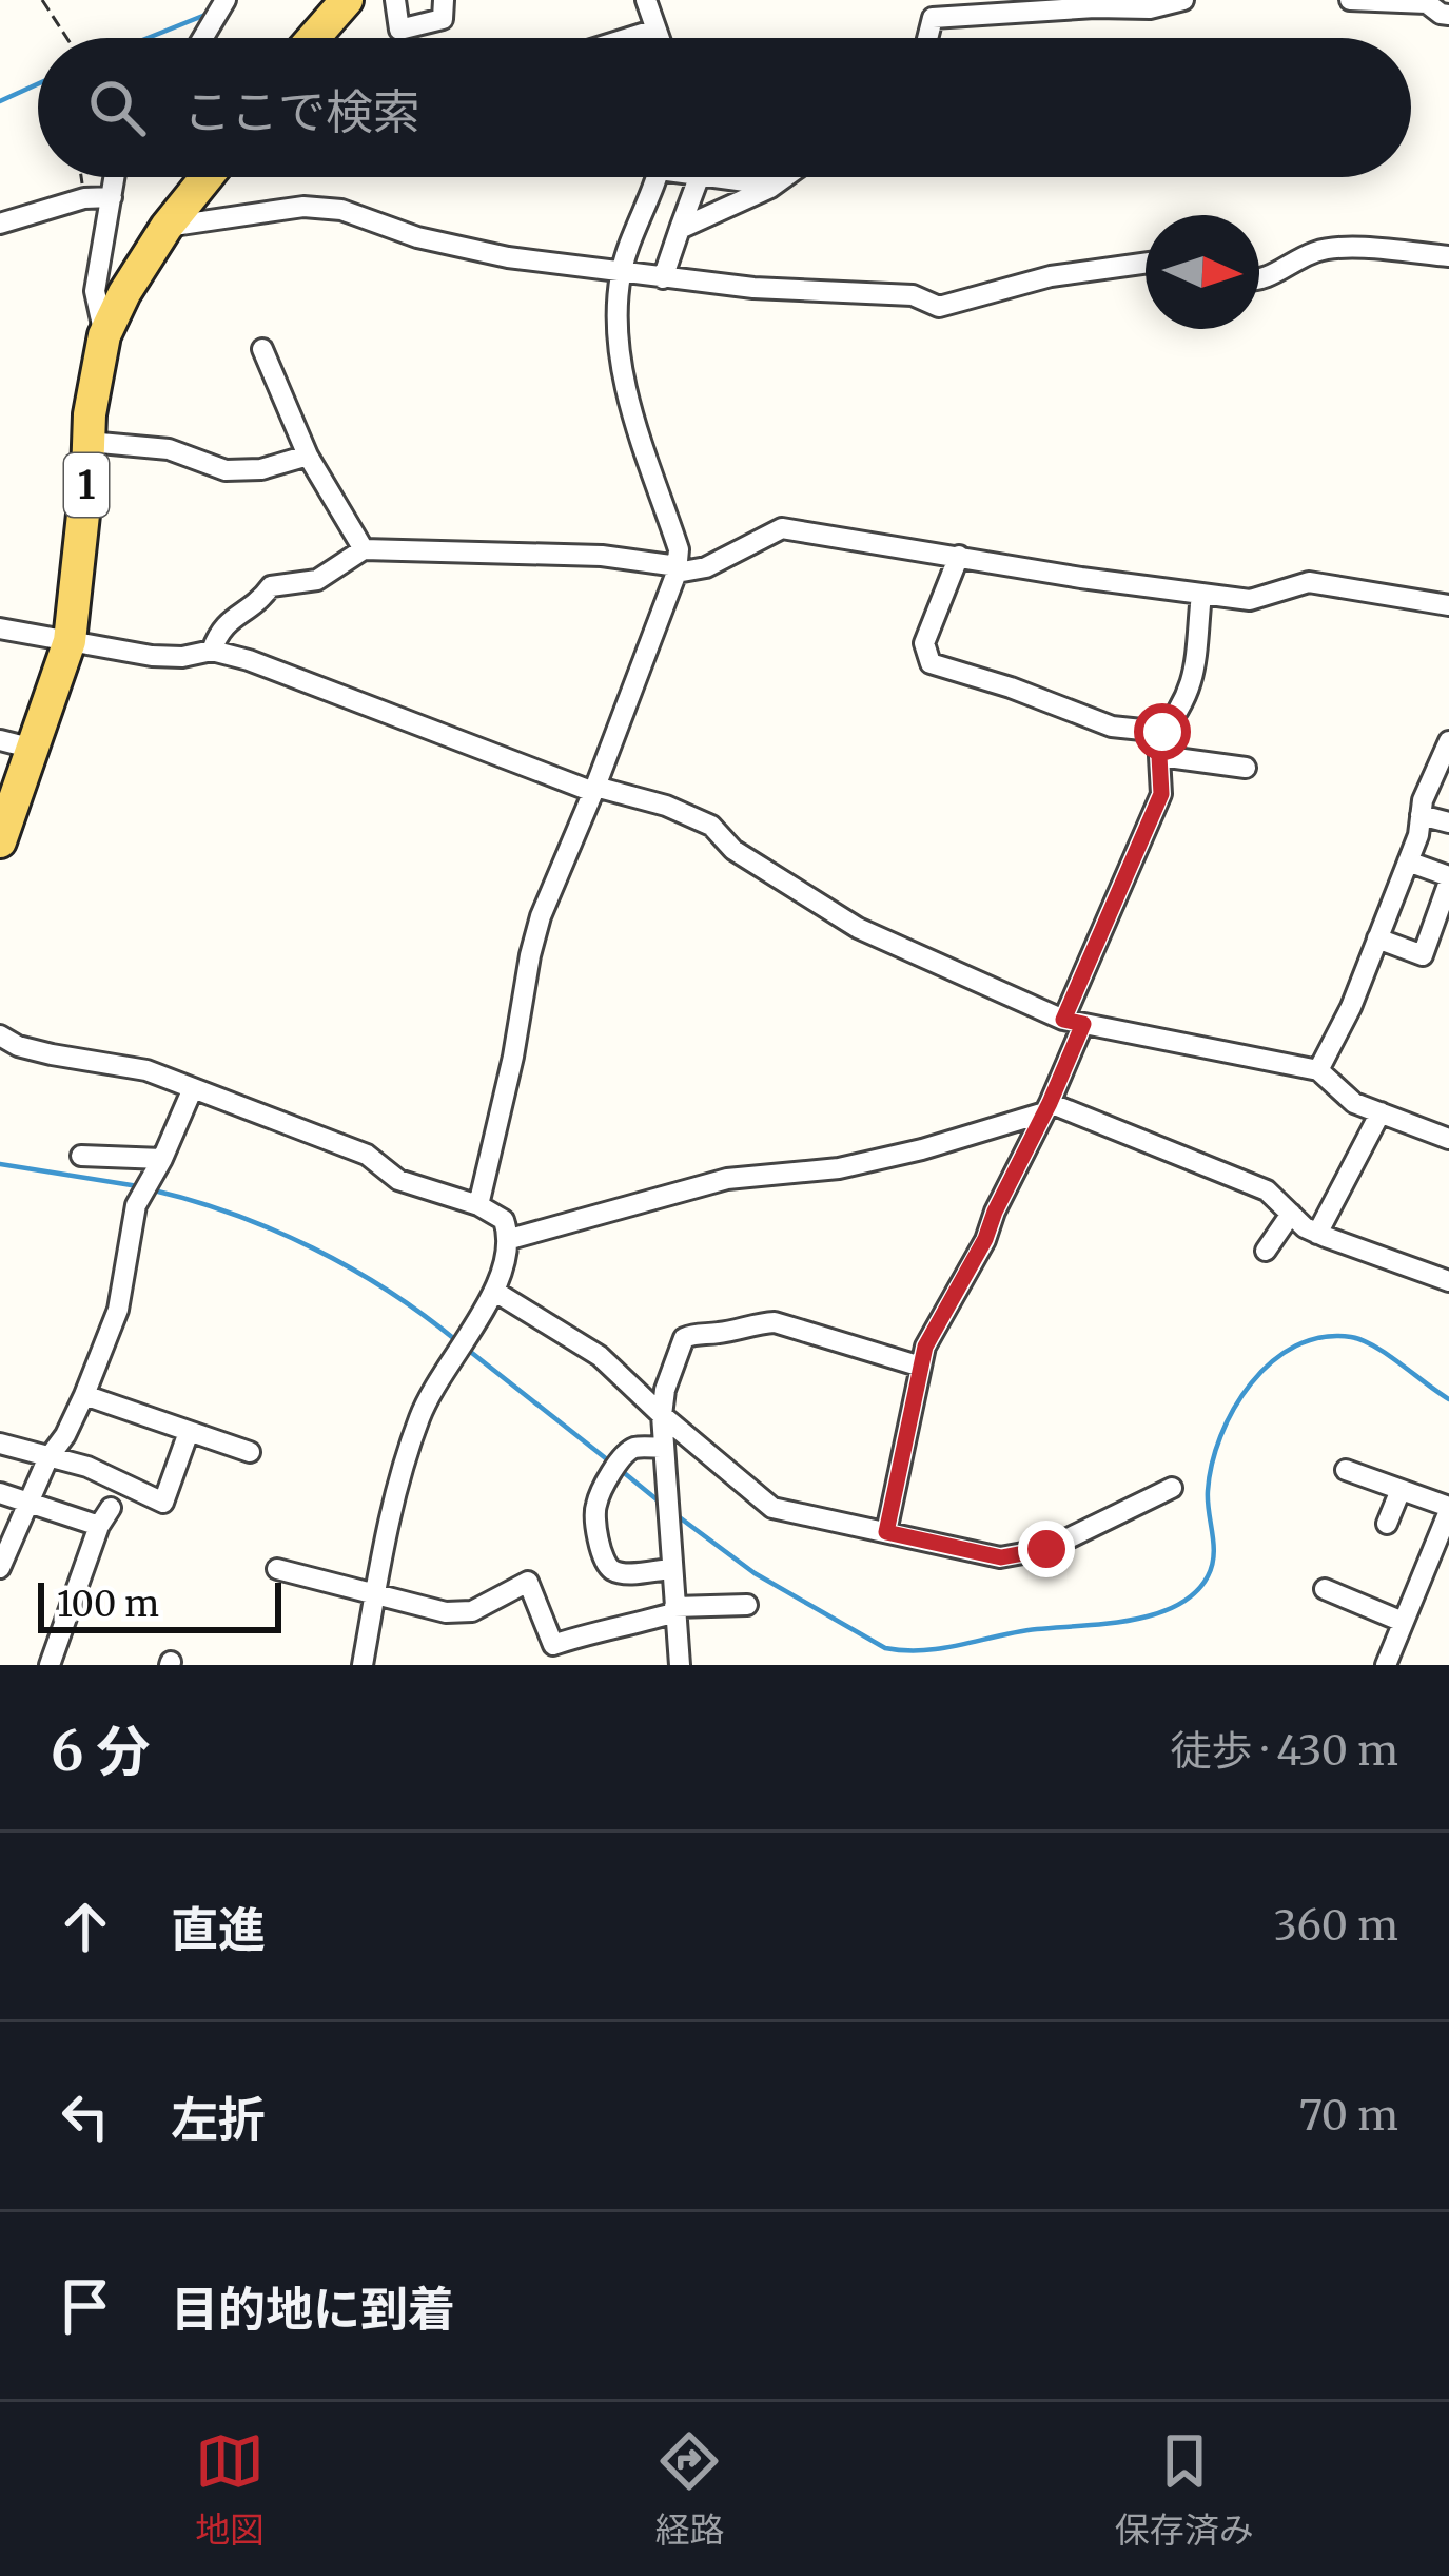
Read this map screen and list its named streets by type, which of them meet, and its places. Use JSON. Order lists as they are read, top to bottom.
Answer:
{
  "streets": {
    "main road": ["1"]
  },
  "scale_bar": "100 m",
  "north": "right",
  "page": {
    "search": "ここで検索",
    "scale": "100 m",
    "heading": ["6 分", "徒歩 · 430 m"],
    "list": [
      ["直進", "360 m"],
      ["左折", "70 m"],
      "目的地に到着"
    ],
    "nav": ["地図", "経路", "保存済み"]
  }
}
